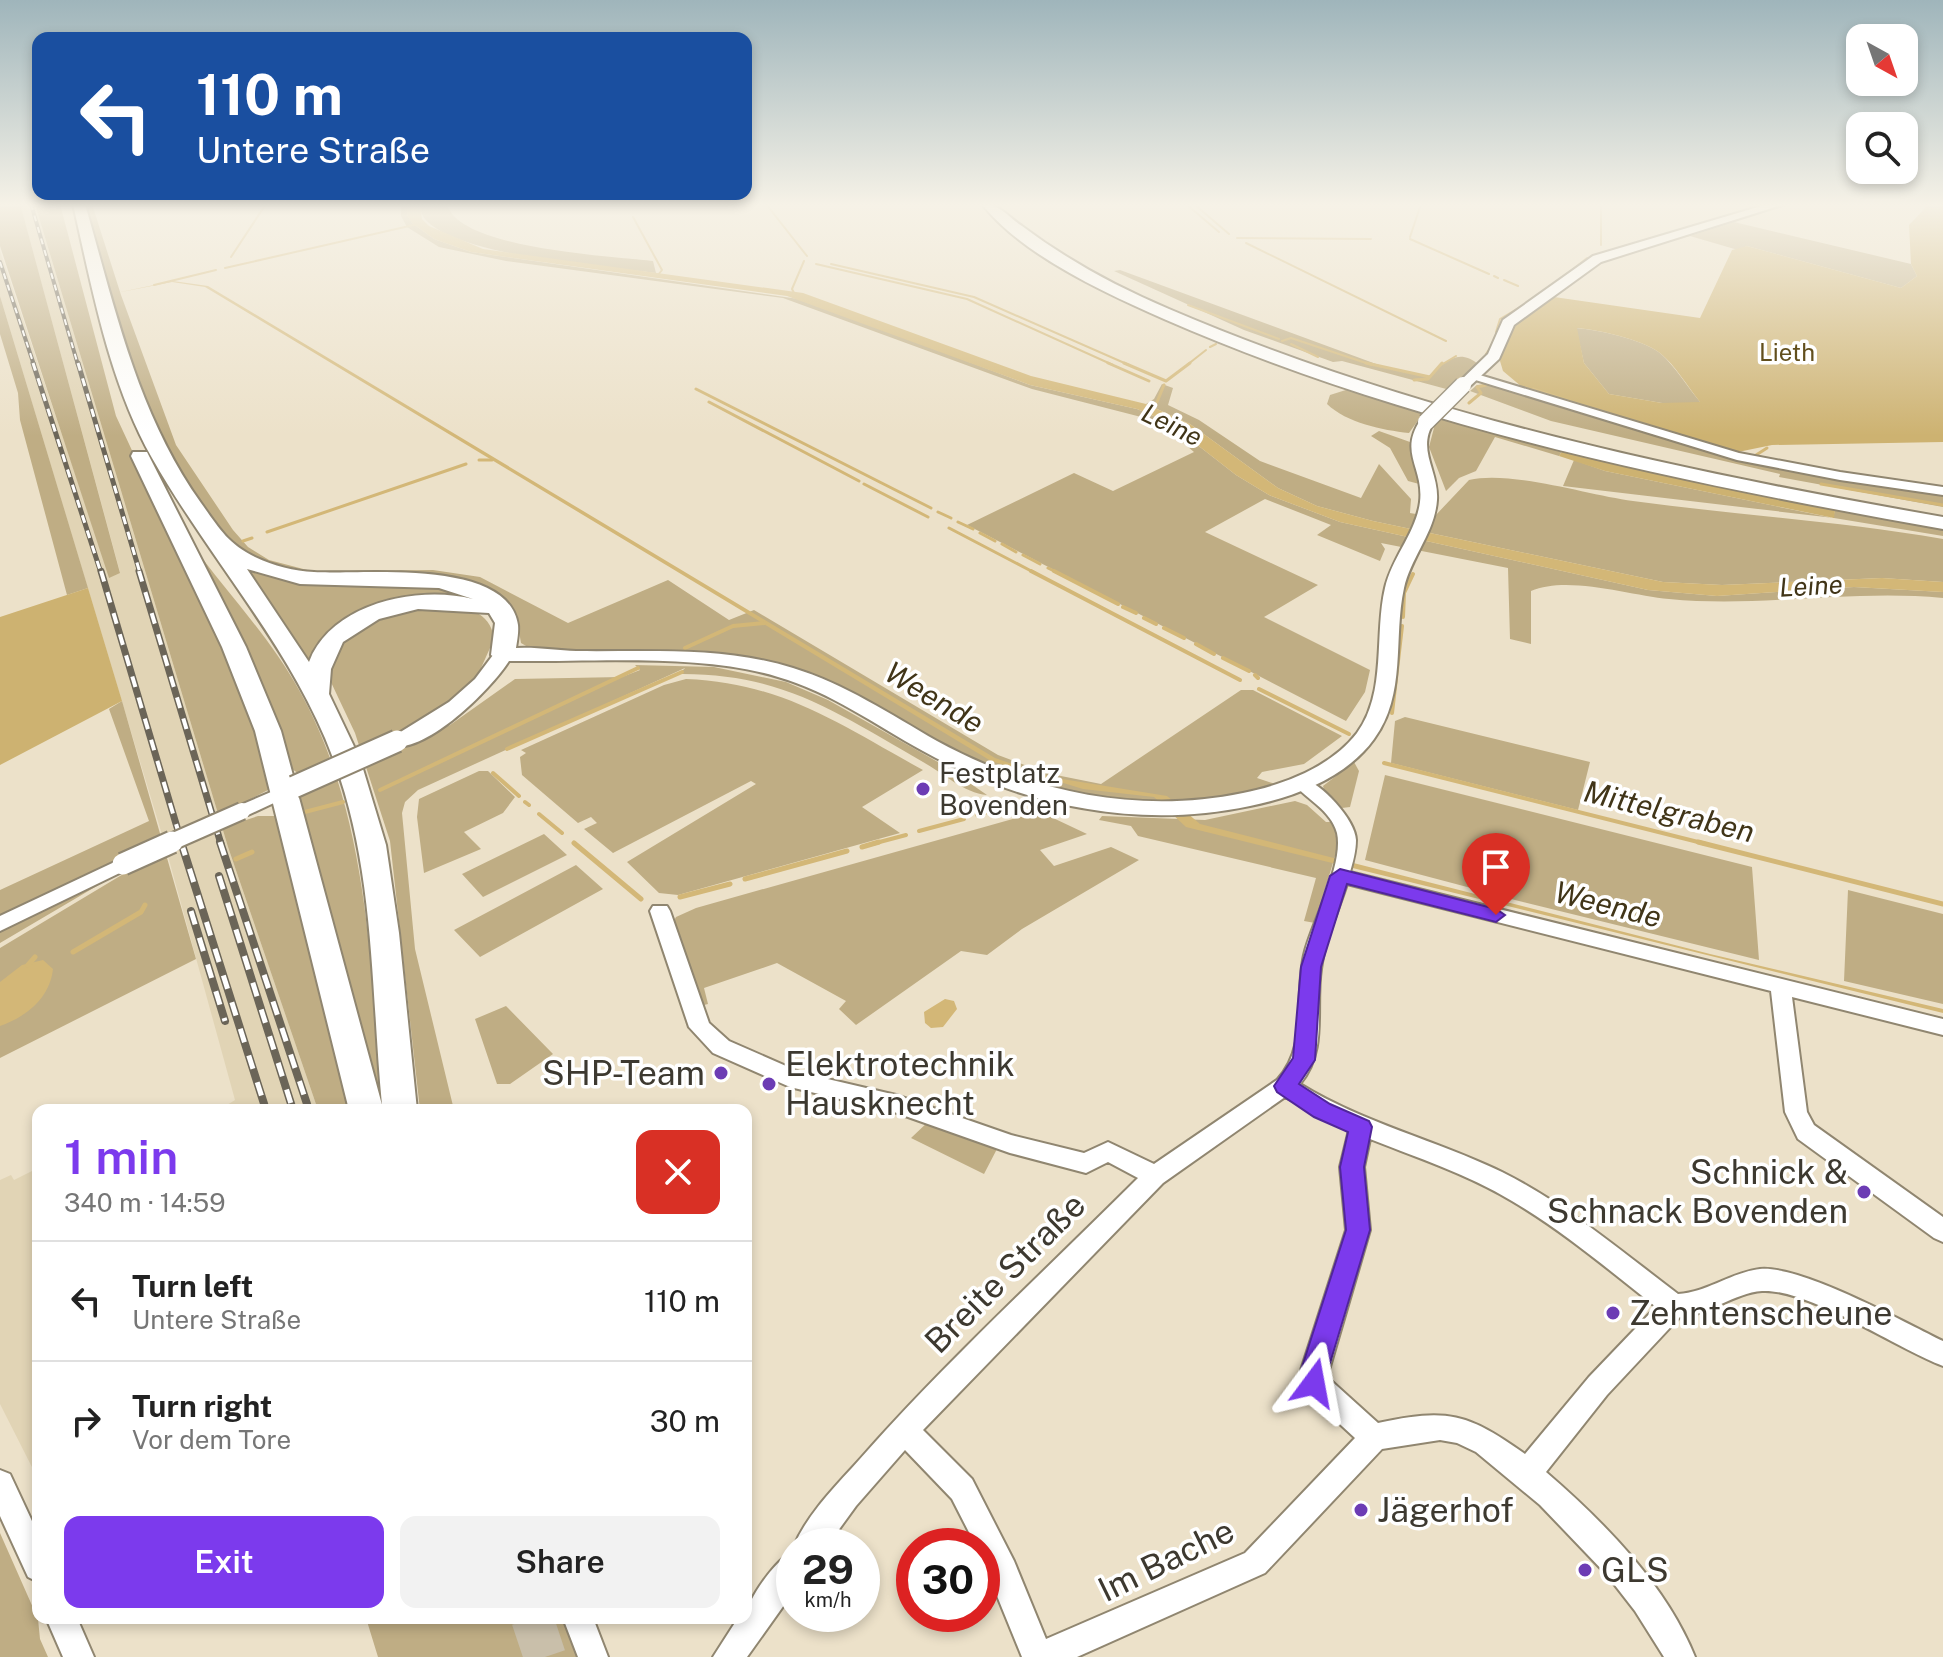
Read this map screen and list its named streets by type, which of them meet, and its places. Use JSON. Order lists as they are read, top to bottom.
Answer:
{
  "streets": {
    "street": ["Breite Straße", "Im Bache"]
  },
  "water": ["Leine", "Weende", "Mittelgraben"],
  "parks": ["Lieth"],
  "places": [
    "Festplatz Bovenden",
    "SHP-Team",
    "Elektrotechnik Hausknecht",
    "Schnick & Schnack Bovenden",
    "Zehntenscheune",
    "Jägerhof",
    "GLS"
  ],
  "north": "bottom right",
  "page": {
    "turn": ["110 m", "Untere Straße"],
    "heading": ["1 min", "340 m · 14:59"],
    "list": [
      {
        "name": "Turn left",
        "note": "Untere Straße",
        "value": "110 m"
      },
      {
        "name": "Turn right",
        "note": "Vor dem Tore",
        "value": "30 m"
      }
    ],
    "buttons": ["Exit", "Share"],
    "speed": "29 km/h",
    "limit": "30"
  }
}
